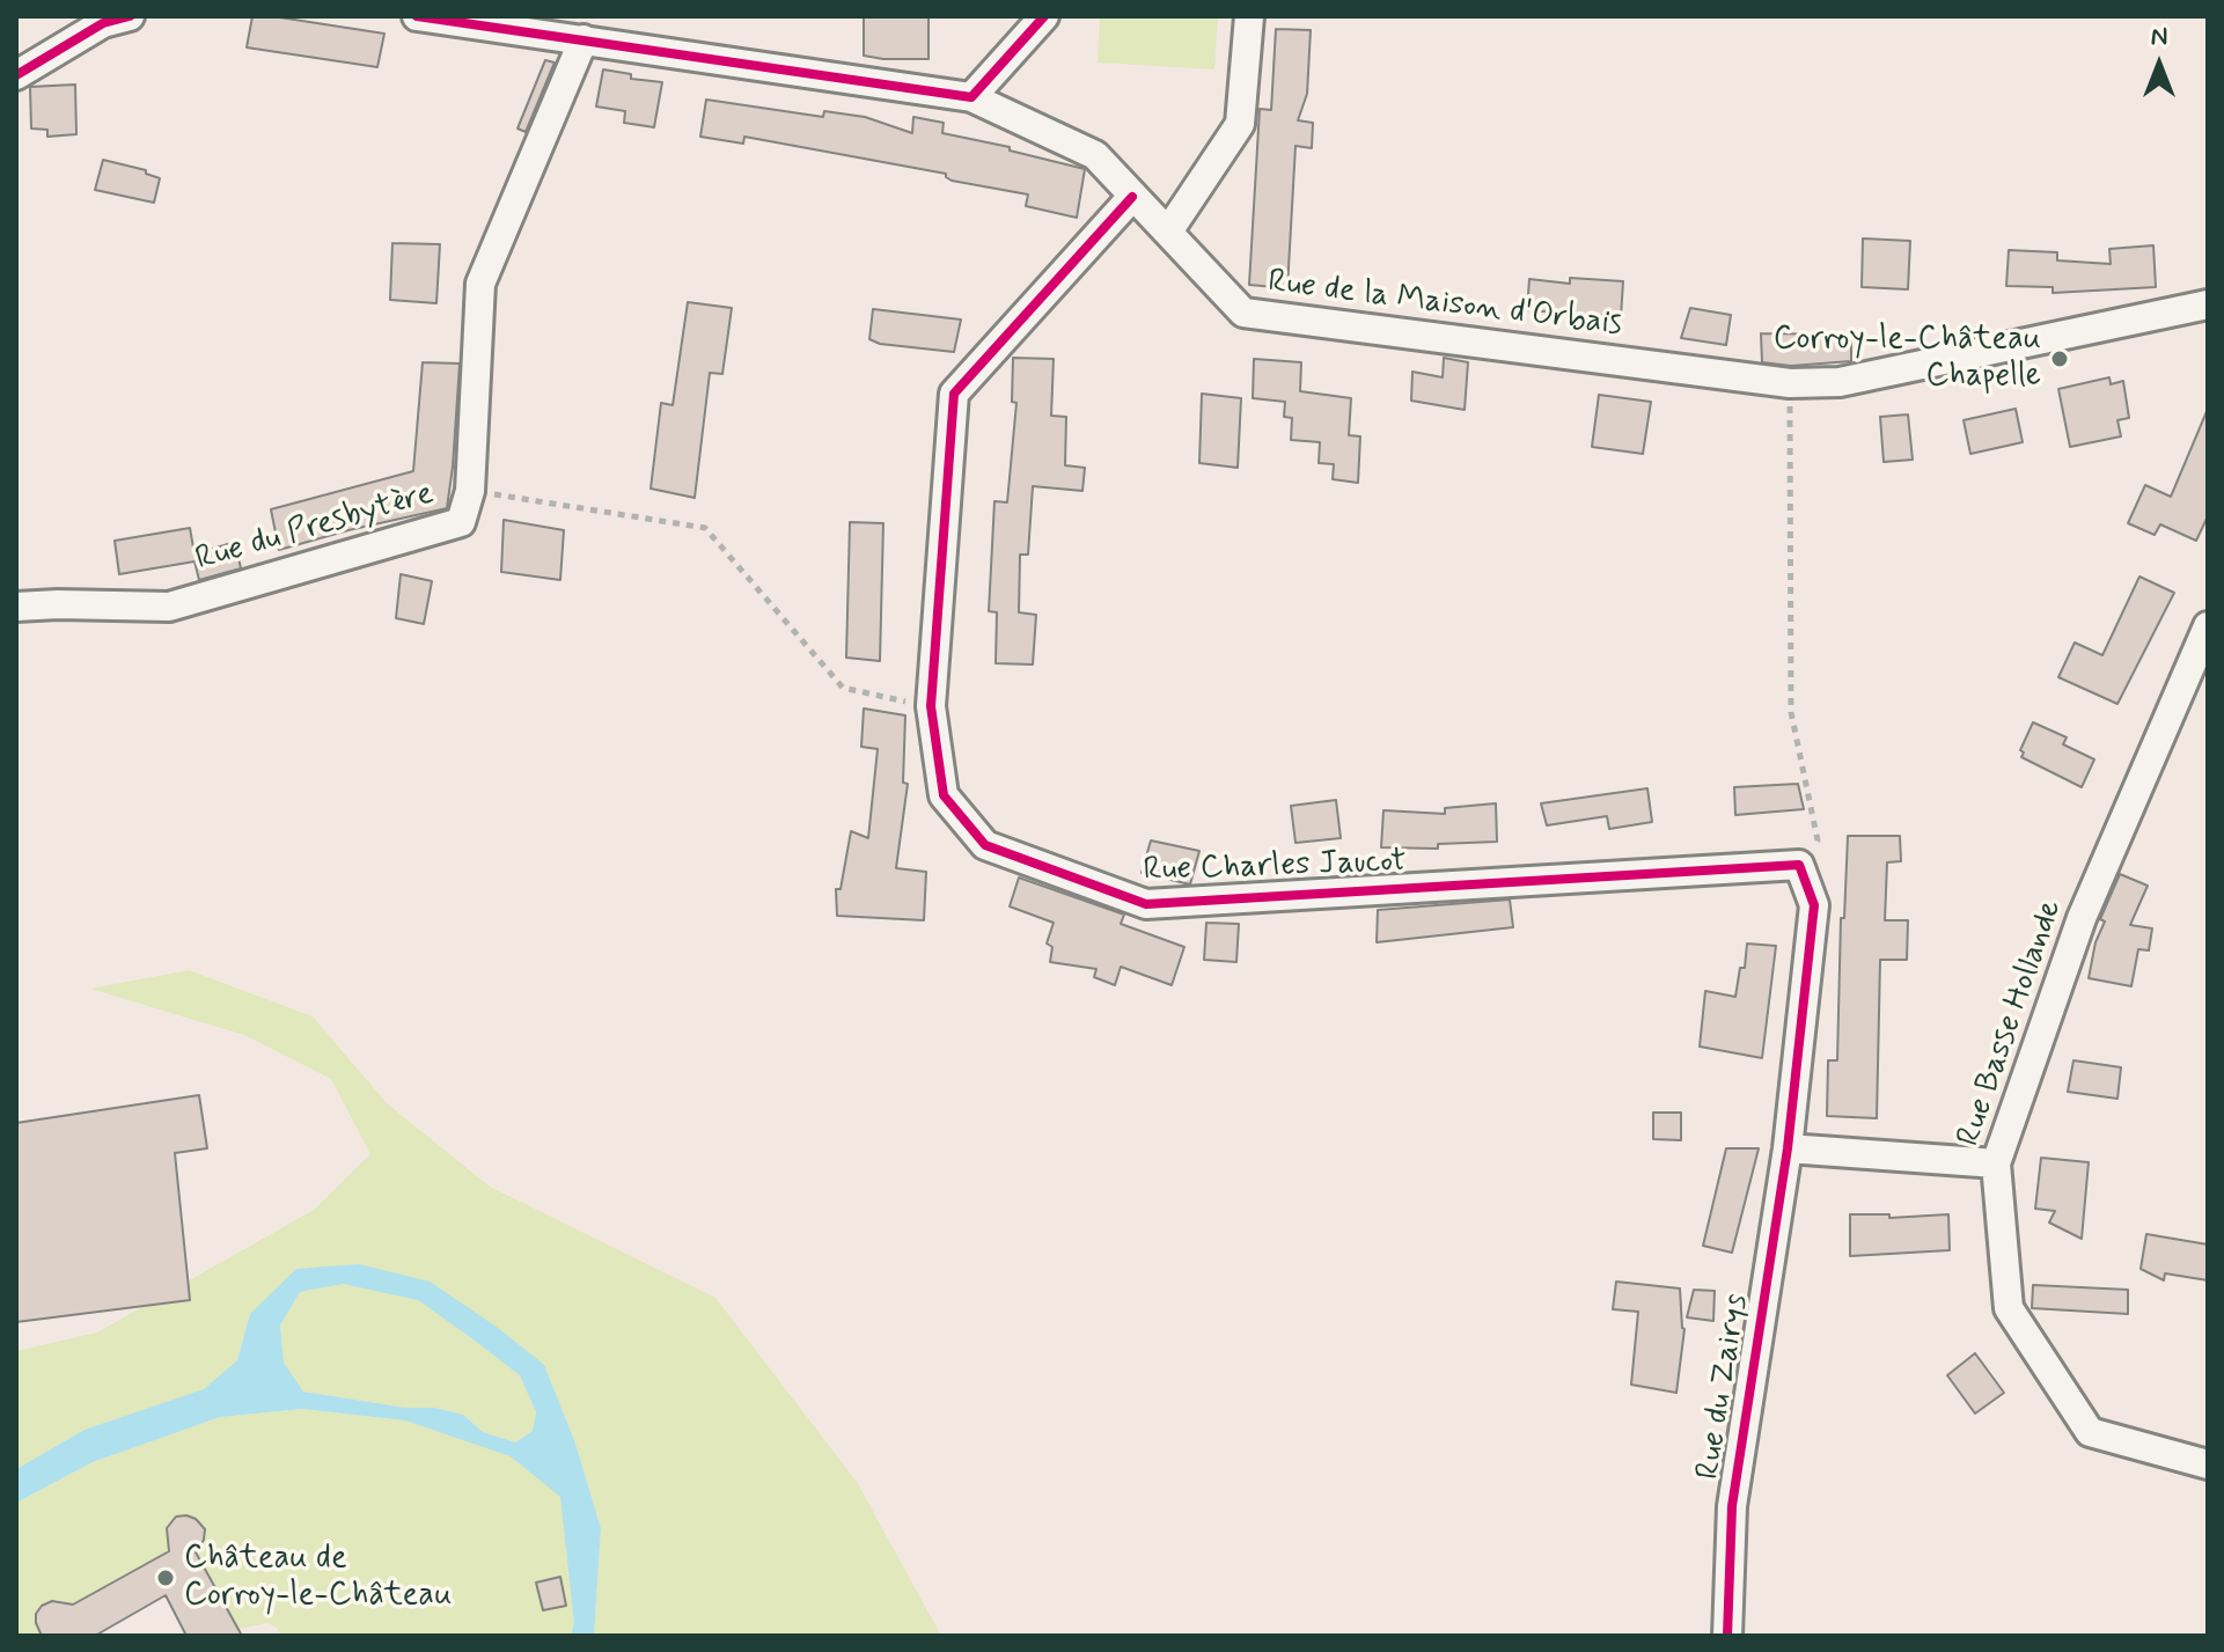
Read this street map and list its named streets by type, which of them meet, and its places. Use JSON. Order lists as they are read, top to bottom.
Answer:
{
  "streets": {
    "street": [
      "Rue de la Maison d'Orbais",
      "Rue du Presbytère",
      "Rue Charles Jaucot",
      "Rue Basse Hollande",
      "Rue du Zairys"
    ]
  },
  "crossings": [
    ["Rue de la Maison d'Orbais", "Rue du Presbytère"],
    ["Rue de la Maison d'Orbais", "Rue Charles Jaucot"]
  ],
  "places": ["Corroy-le-Château Chapelle", "Château de Corroy-le-Château"],
  "north": "top"
}
